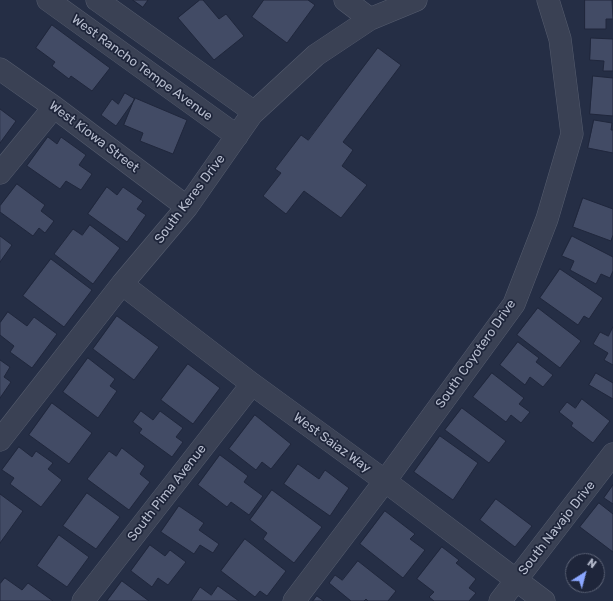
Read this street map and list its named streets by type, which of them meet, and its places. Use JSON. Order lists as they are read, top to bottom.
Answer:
{
  "streets": {
    "street": [
      "West Rancho Tempe Avenue",
      "West Kiowa Street",
      "South Keres Drive",
      "South Coyotero Drive",
      "West Saiaz Way",
      "South Pima Avenue",
      "South Navajo Drive"
    ]
  },
  "crossings": [
    ["West Rancho Tempe Avenue", "South Keres Drive"],
    ["West Kiowa Street", "South Keres Drive"],
    ["South Keres Drive", "West Saiaz Way"],
    ["South Coyotero Drive", "West Saiaz Way"],
    ["West Saiaz Way", "South Pima Avenue"],
    ["West Saiaz Way", "South Navajo Drive"]
  ],
  "north": "top right"
}
